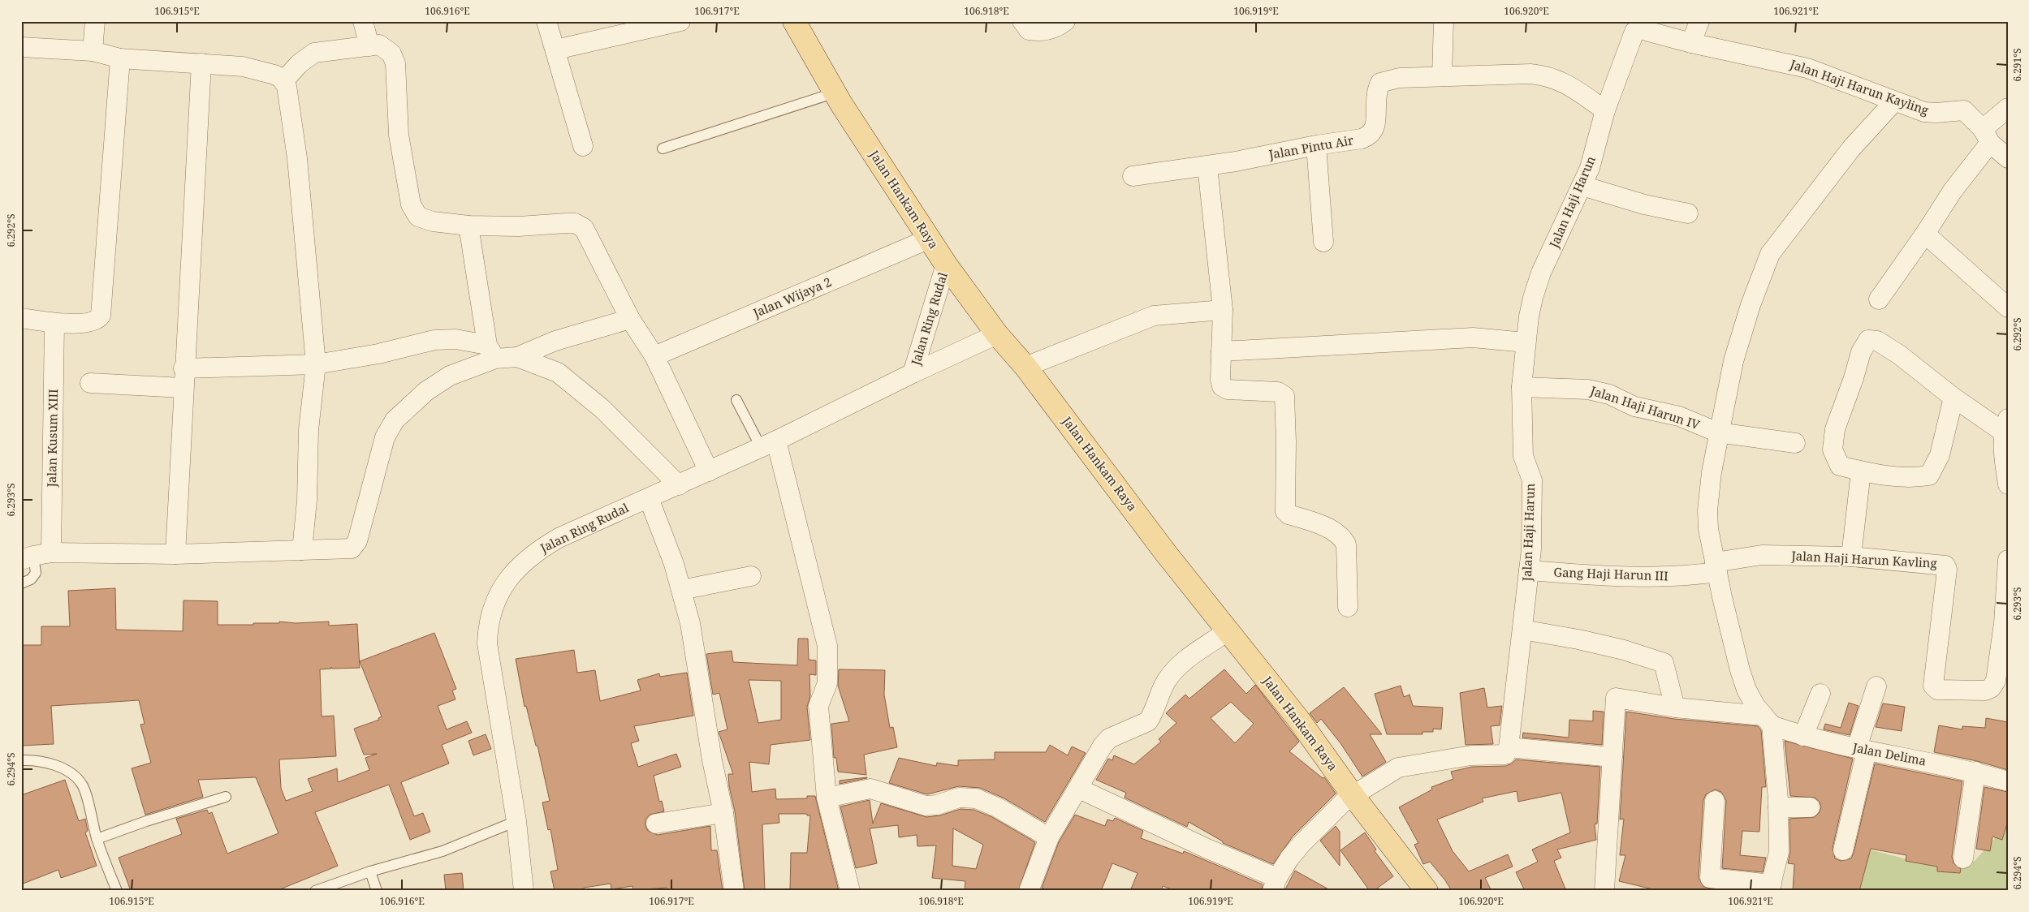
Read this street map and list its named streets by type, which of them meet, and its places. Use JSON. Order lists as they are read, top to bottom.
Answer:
{
  "streets": {
    "main road": ["Jalan Hankam Raya"],
    "street": [
      "Jalan Haji Harun Kayling",
      "Jalan Pintu Air",
      "Jalan Haji Harun",
      "Jalan Wijaya 2",
      "Jalan Ring Rudal",
      "Jalan Haji Harun IV",
      "Jalan Kusum XIII",
      "Jalan Haji Harun Kavling",
      "Gang Haji Harun III",
      "Jalan Delima"
    ]
  },
  "crossings": [
    ["Jalan Haji Harun Kayling", "Jalan Haji Harun"],
    ["Jalan Pintu Air", "Jalan Haji Harun"],
    ["Jalan Hankam Raya", "Jalan Wijaya 2"],
    ["Jalan Hankam Raya", "Jalan Ring Rudal"],
    ["Jalan Haji Harun", "Jalan Haji Harun IV"],
    ["Jalan Haji Harun", "Gang Haji Harun III"],
    ["Jalan Haji Harun Kavling", "Gang Haji Harun III"]
  ],
  "coordinates": [
    "106.915°E",
    "106.916°E",
    "106.917°E",
    "106.918°E",
    "106.919°E",
    "106.920°E",
    "106.921°E",
    "6.291°S",
    "6.292°S",
    "6.293°S",
    "6.294°S"
  ]
}
